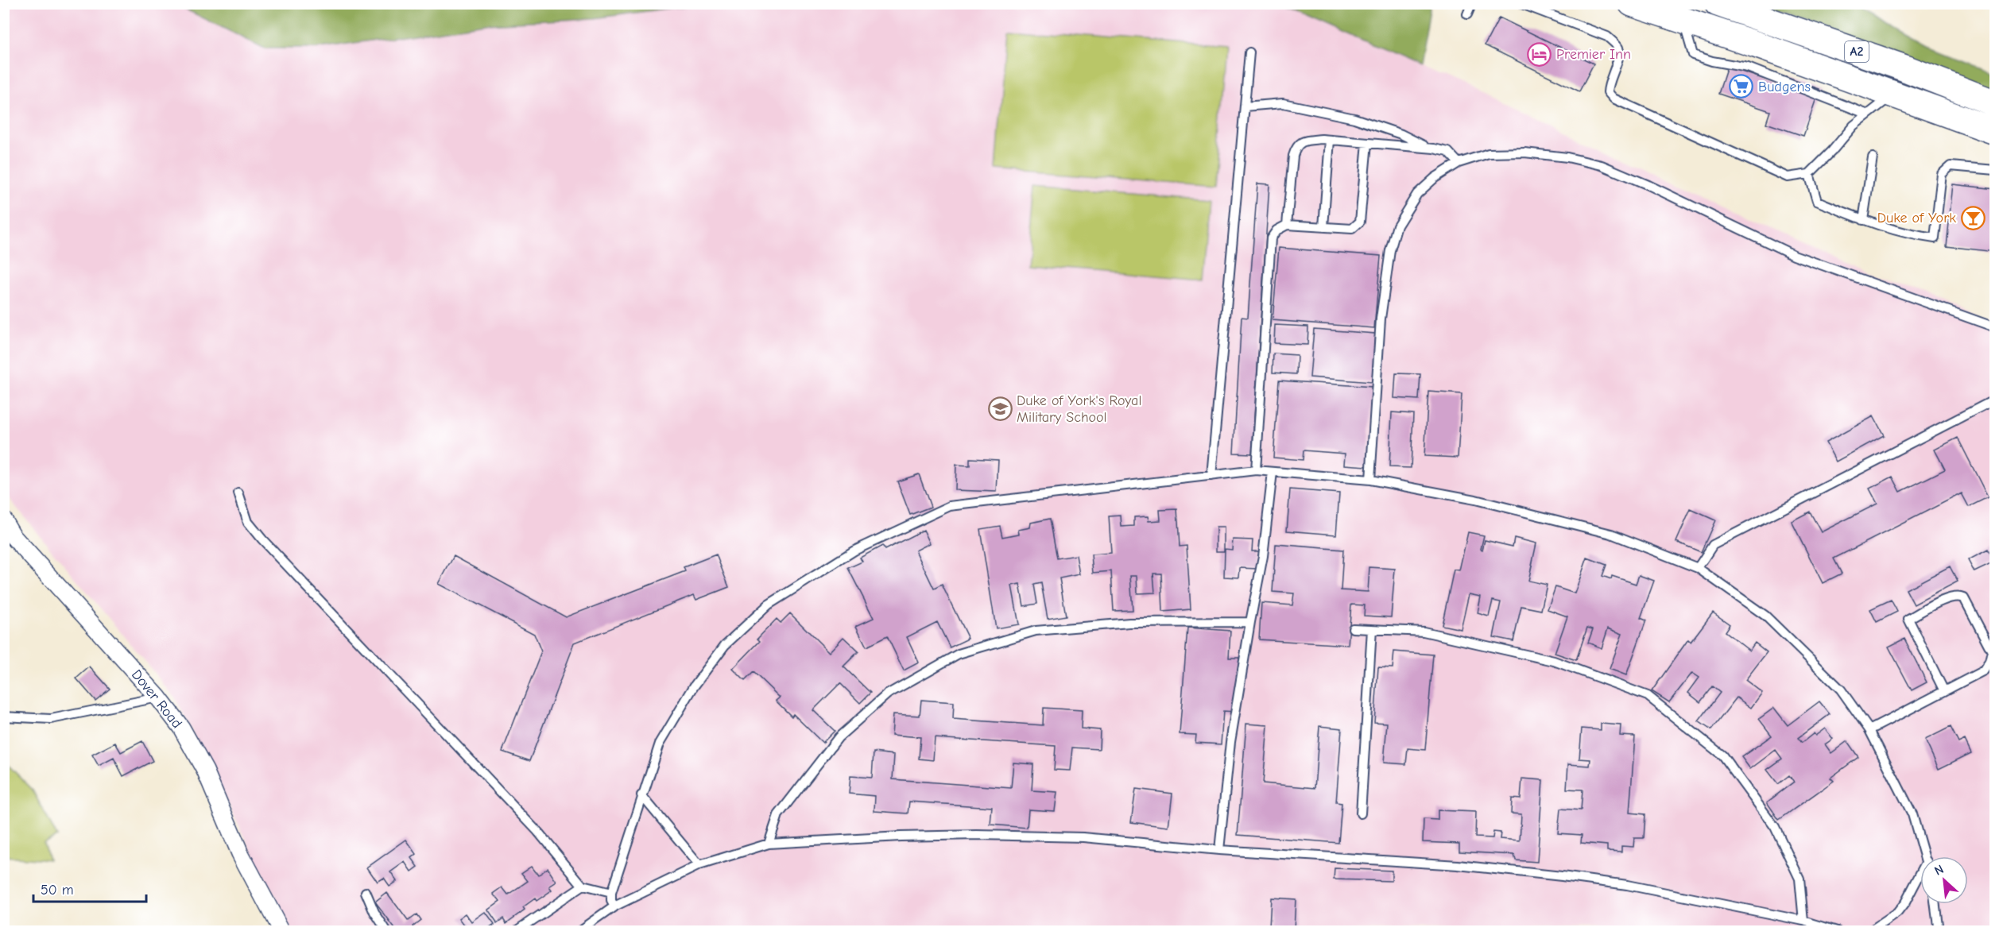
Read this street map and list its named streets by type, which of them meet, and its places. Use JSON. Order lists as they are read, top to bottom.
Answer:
{
  "streets": {
    "highway": ["A2"],
    "street": ["Dover Road"]
  },
  "places": {
    "hotel": ["Premier Inn"],
    "supermarket": ["Budgens"],
    "bar": ["Duke of York"],
    "school or university": ["Duke of York's Royal Military School"]
  },
  "scale_bar": "50 m",
  "north": "top left"
}
